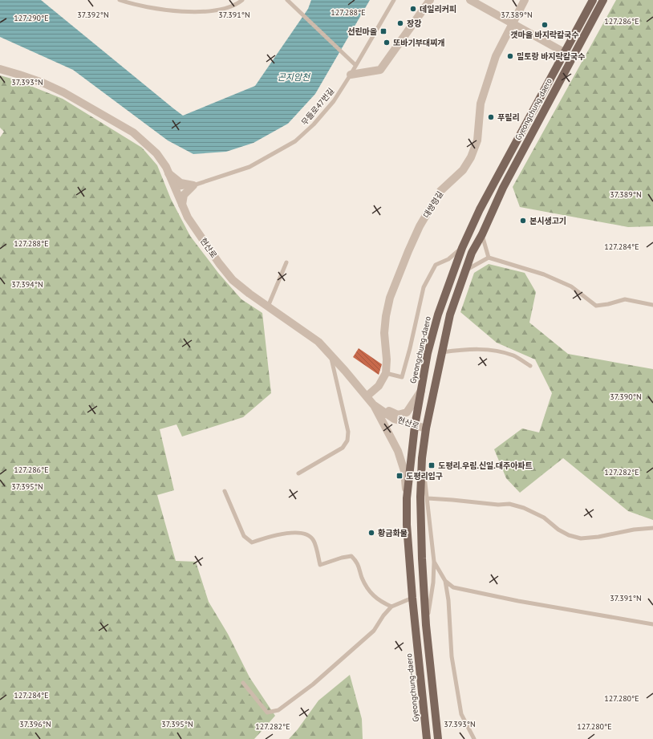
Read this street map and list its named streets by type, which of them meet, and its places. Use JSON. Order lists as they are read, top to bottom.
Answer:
{
  "streets": {
    "main road": ["Gyeongchung-daero"],
    "street": ["대쌍령길", "현산로"],
    "lane": ["무들로47번길"]
  },
  "crossings": [
    ["무들로47번길", "현산로"],
    ["Gyeongchung-daero", "현산로"],
    ["대쌍령길", "현산로"]
  ],
  "water": ["곤지암천"],
  "places": {
    "other": [
      "데일리커피",
      "장강",
      "갯마을 바지락칼국수",
      "또바기부대찌개",
      "밀토랑 바지락칼국수",
      "푸릴리",
      "본시생고기",
      "황금화물"
    ],
    "transit": ["선린마을", "도평리.우림.신일.대주아파트", "도평리입구"]
  },
  "coordinates": [
    "127.288°E",
    "37.392°N",
    "37.391°N",
    "37.389°N",
    "127.290°E",
    "127.286°E",
    "37.393°N",
    "127.284°E",
    "37.394°N",
    "37.390°N",
    "127.282°E",
    "37.395°N",
    "127.280°E",
    "37.396°N"
  ]
}
